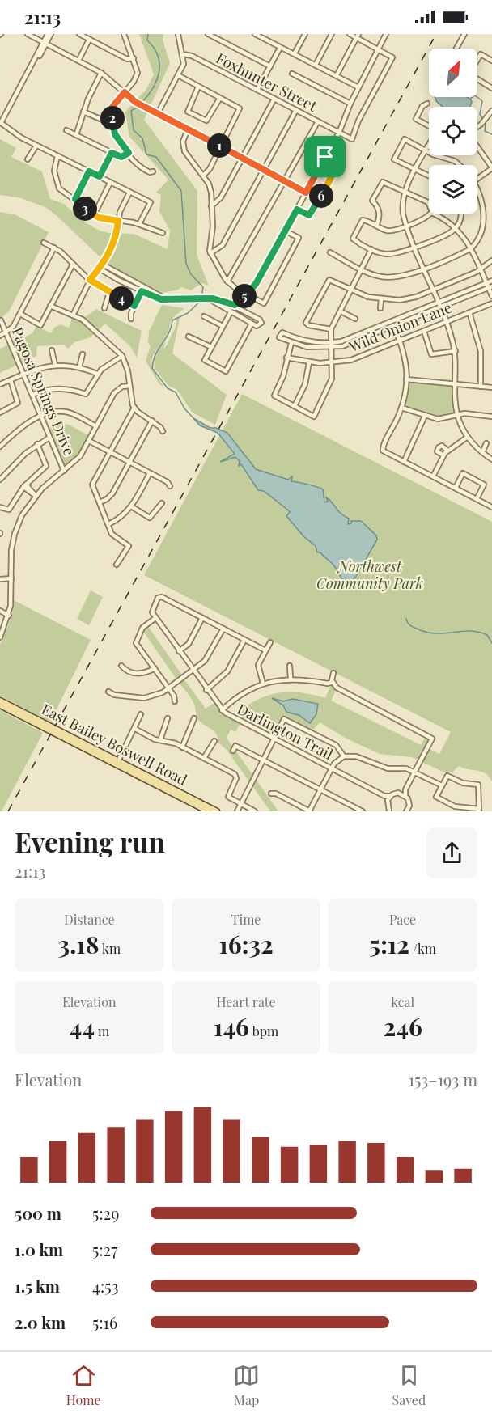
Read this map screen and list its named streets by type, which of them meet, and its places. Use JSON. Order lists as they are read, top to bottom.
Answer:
{
  "streets": {
    "main road": ["East Bailey Boswell Road"],
    "street": [
      "Foxhunter Street",
      "Wild Onion Lane",
      "Pagosa Springs Drive",
      "Darlington Trail"
    ]
  },
  "parks": ["Northwest Community Park"],
  "north": "top right",
  "page": {
    "status": "21:13",
    "pins": [
      "2",
      "1",
      "6",
      "3",
      "5",
      "4"
    ],
    "heading": ["Evening run", "21:13"],
    "stats": [
      ["Distance", "3.18 km"],
      ["Time", "16:32"],
      ["Pace", "5:12 /km"],
      ["Elevation", "44 m"],
      ["Heart rate", "146 bpm"],
      ["kcal", "246"]
    ],
    "chart": ["Elevation", "153–193 m"],
    "list": [
      {
        "name": "500 m",
        "note": "5:29"
      },
      {
        "name": "1.0 km",
        "note": "5:27"
      },
      {
        "name": "1.5 km",
        "note": "4:53"
      },
      {
        "name": "2.0 km",
        "note": "5:16"
      }
    ],
    "tabs": ["Home", "Map", "Saved"]
  }
}
